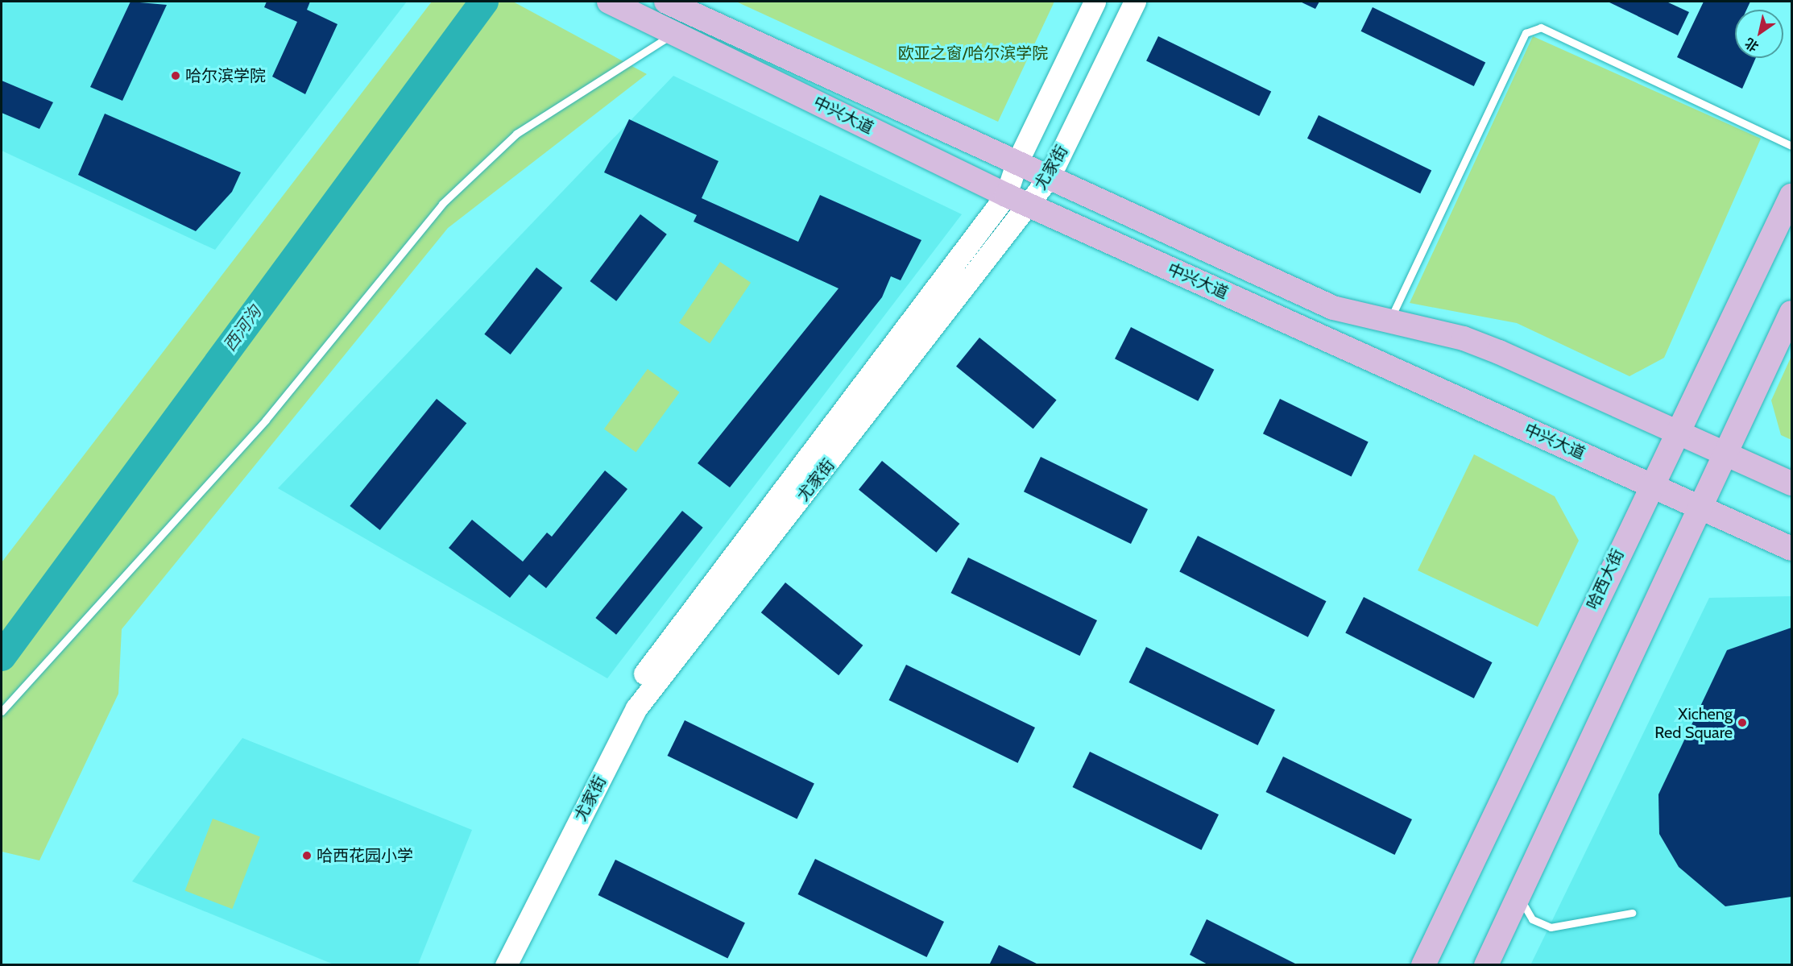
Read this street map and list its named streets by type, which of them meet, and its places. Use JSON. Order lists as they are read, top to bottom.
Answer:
{
  "streets": {
    "main road": ["中兴大道", "尤家街", "哈西大街"]
  },
  "crossings": [
    ["中兴大道", "尤家街"],
    ["中兴大道", "哈西大街"]
  ],
  "water": ["西河沟"],
  "parks": ["欧亚之窗/哈尔滨学院"],
  "places": ["哈尔滨学院", "Xicheng Red Square", "哈西花园小学"],
  "north": "bottom left"
}
